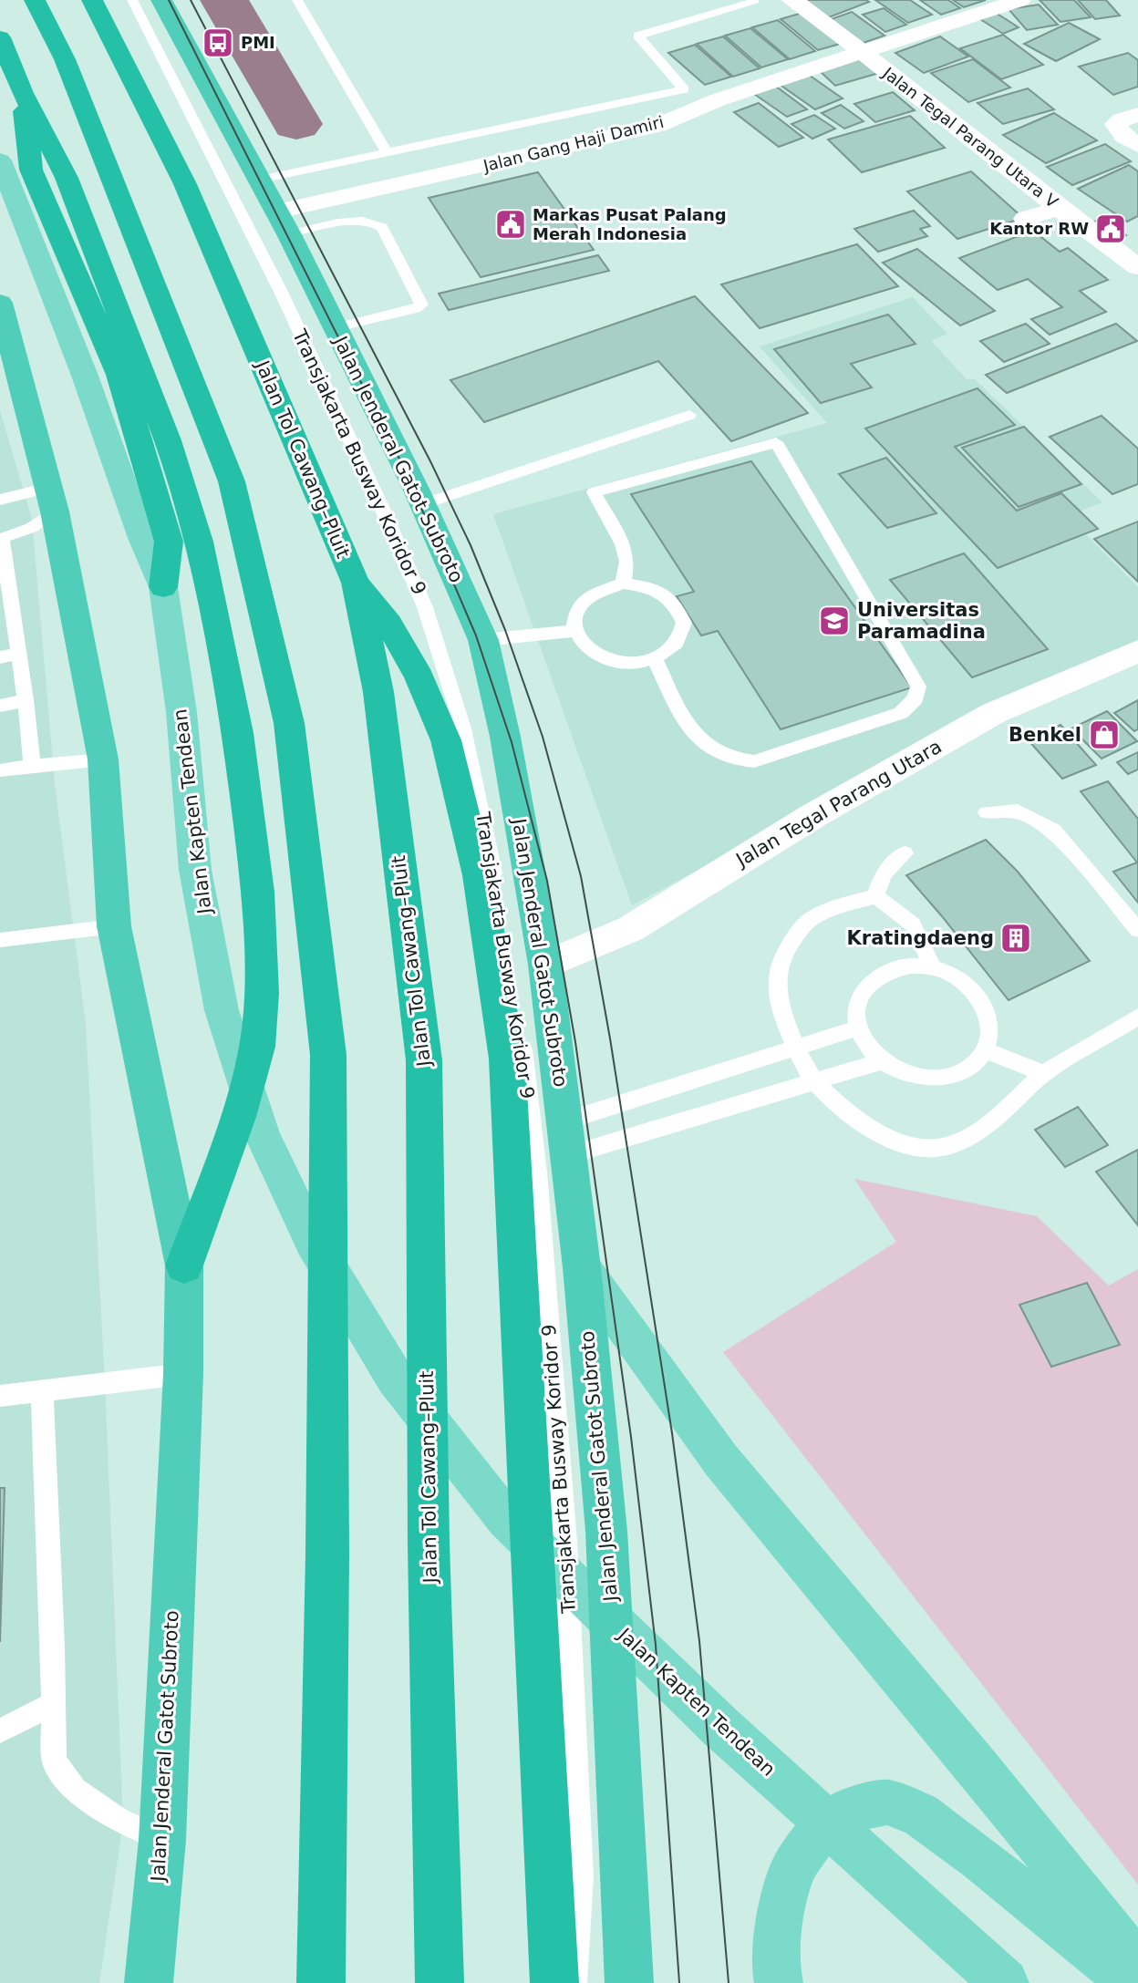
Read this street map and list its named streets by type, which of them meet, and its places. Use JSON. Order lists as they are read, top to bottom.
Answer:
{
  "streets": {
    "highway": ["Jalan Tol Cawang–Pluit", "Jalan Jenderal Gatot Subroto"],
    "main road": ["Jalan Kapten Tendean"],
    "street": ["Jalan Tegal Parang Utara V", "Jalan Gang Haji Damiri", "Jalan Tegal Parang Utara"],
    "lane": ["Transjakarta Busway Koridor 9"]
  },
  "crossings": [
    ["Jalan Tegal Parang Utara V", "Jalan Gang Haji Damiri"],
    ["Jalan Gang Haji Damiri", "Jalan Jenderal Gatot Subroto"],
    ["Jalan Jenderal Gatot Subroto", "Jalan Tegal Parang Utara"]
  ],
  "places": {
    "bus stop": ["PMI"],
    "public building": ["Markas Pusat Palang Merah Indonesia", "Kantor RW"],
    "school or university": ["Universitas Paramadina"],
    "shop": ["Benkel"],
    "building": ["Kratingdaeng"]
  }
}
